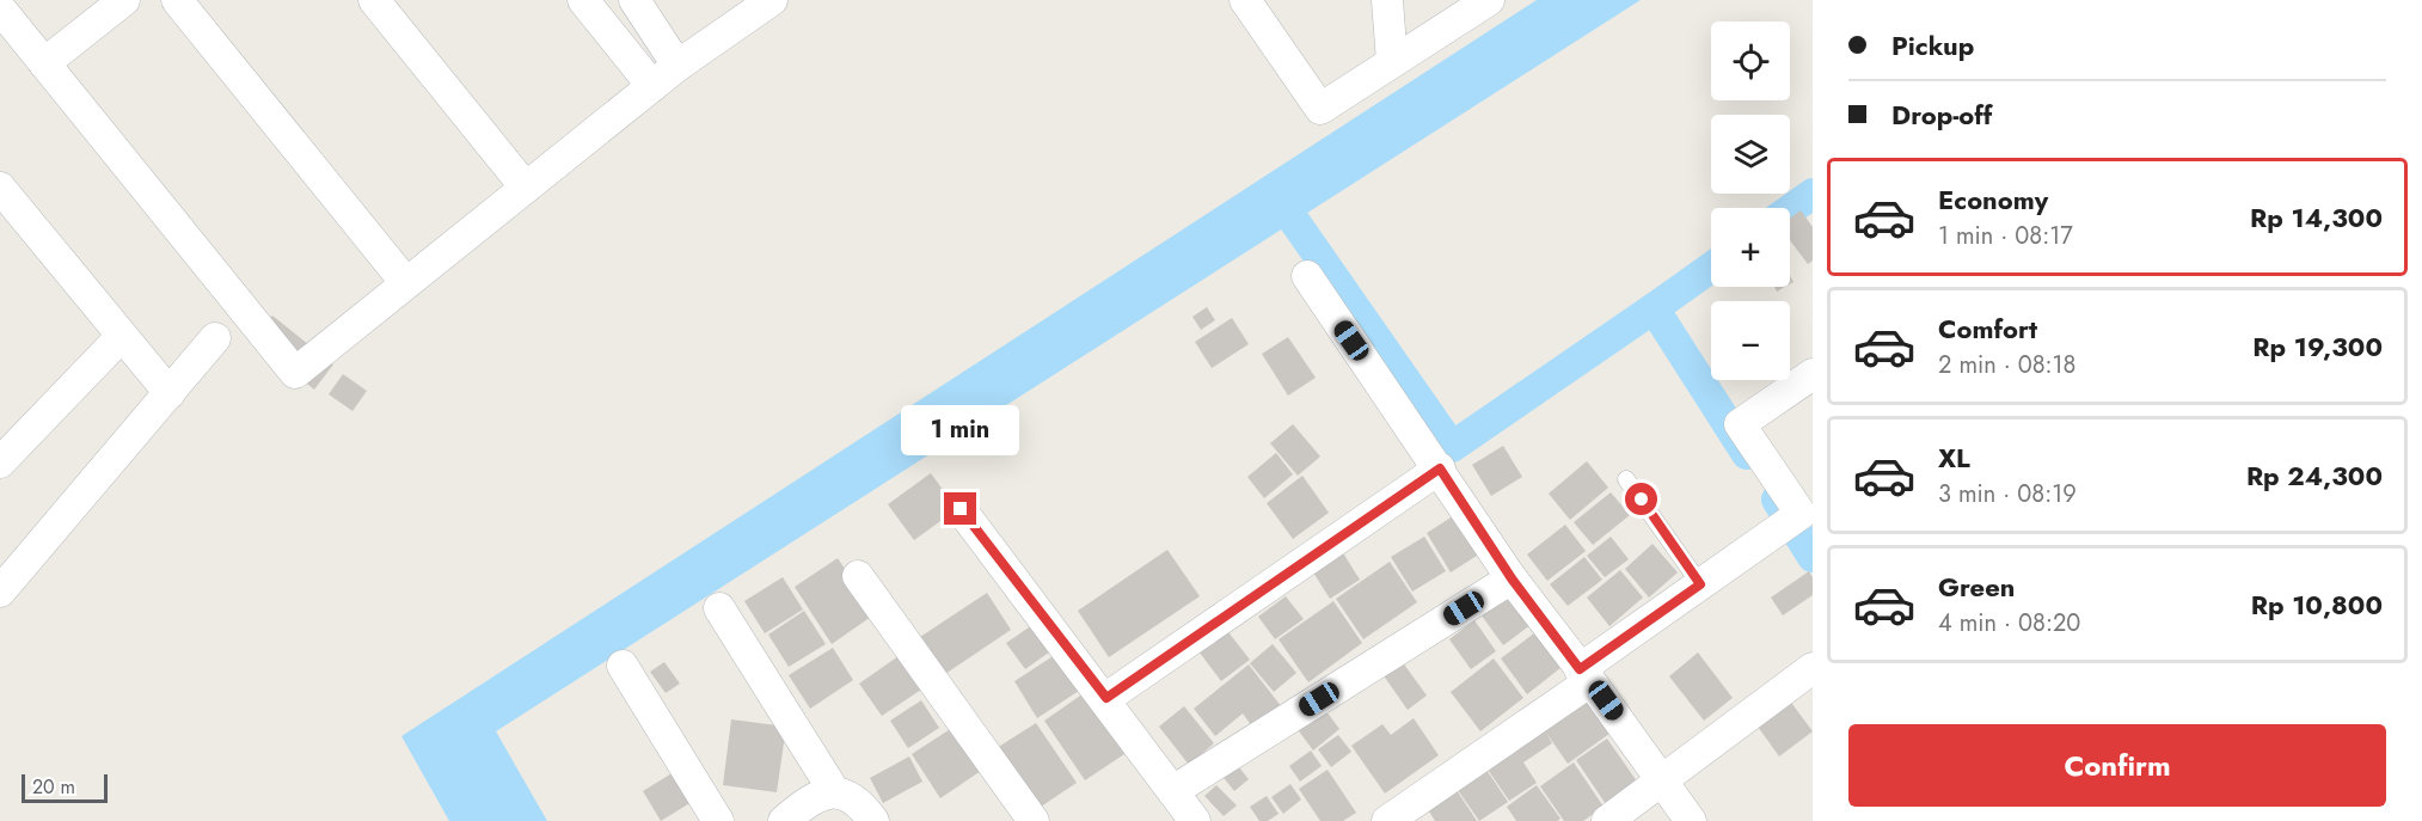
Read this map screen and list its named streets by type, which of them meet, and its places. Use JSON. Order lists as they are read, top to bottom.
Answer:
{
  "scale_bar": "20 m",
  "page": {
    "banner": ["Pickup", "Drop-off"],
    "map_buttons": ["+", "−"],
    "list": [
      {
        "name": "Economy",
        "note": "1 min · 08:17",
        "value": "Rp 14,300"
      },
      {
        "name": "Comfort",
        "note": "2 min · 08:18",
        "value": "Rp 19,300"
      },
      {
        "name": "XL",
        "note": "3 min · 08:19",
        "value": "Rp 24,300"
      },
      {
        "name": "Green",
        "note": "4 min · 08:20",
        "value": "Rp 10,800"
      }
    ],
    "bubble": "1 min",
    "buttons": "Confirm",
    "scale": "20 m"
  }
}
